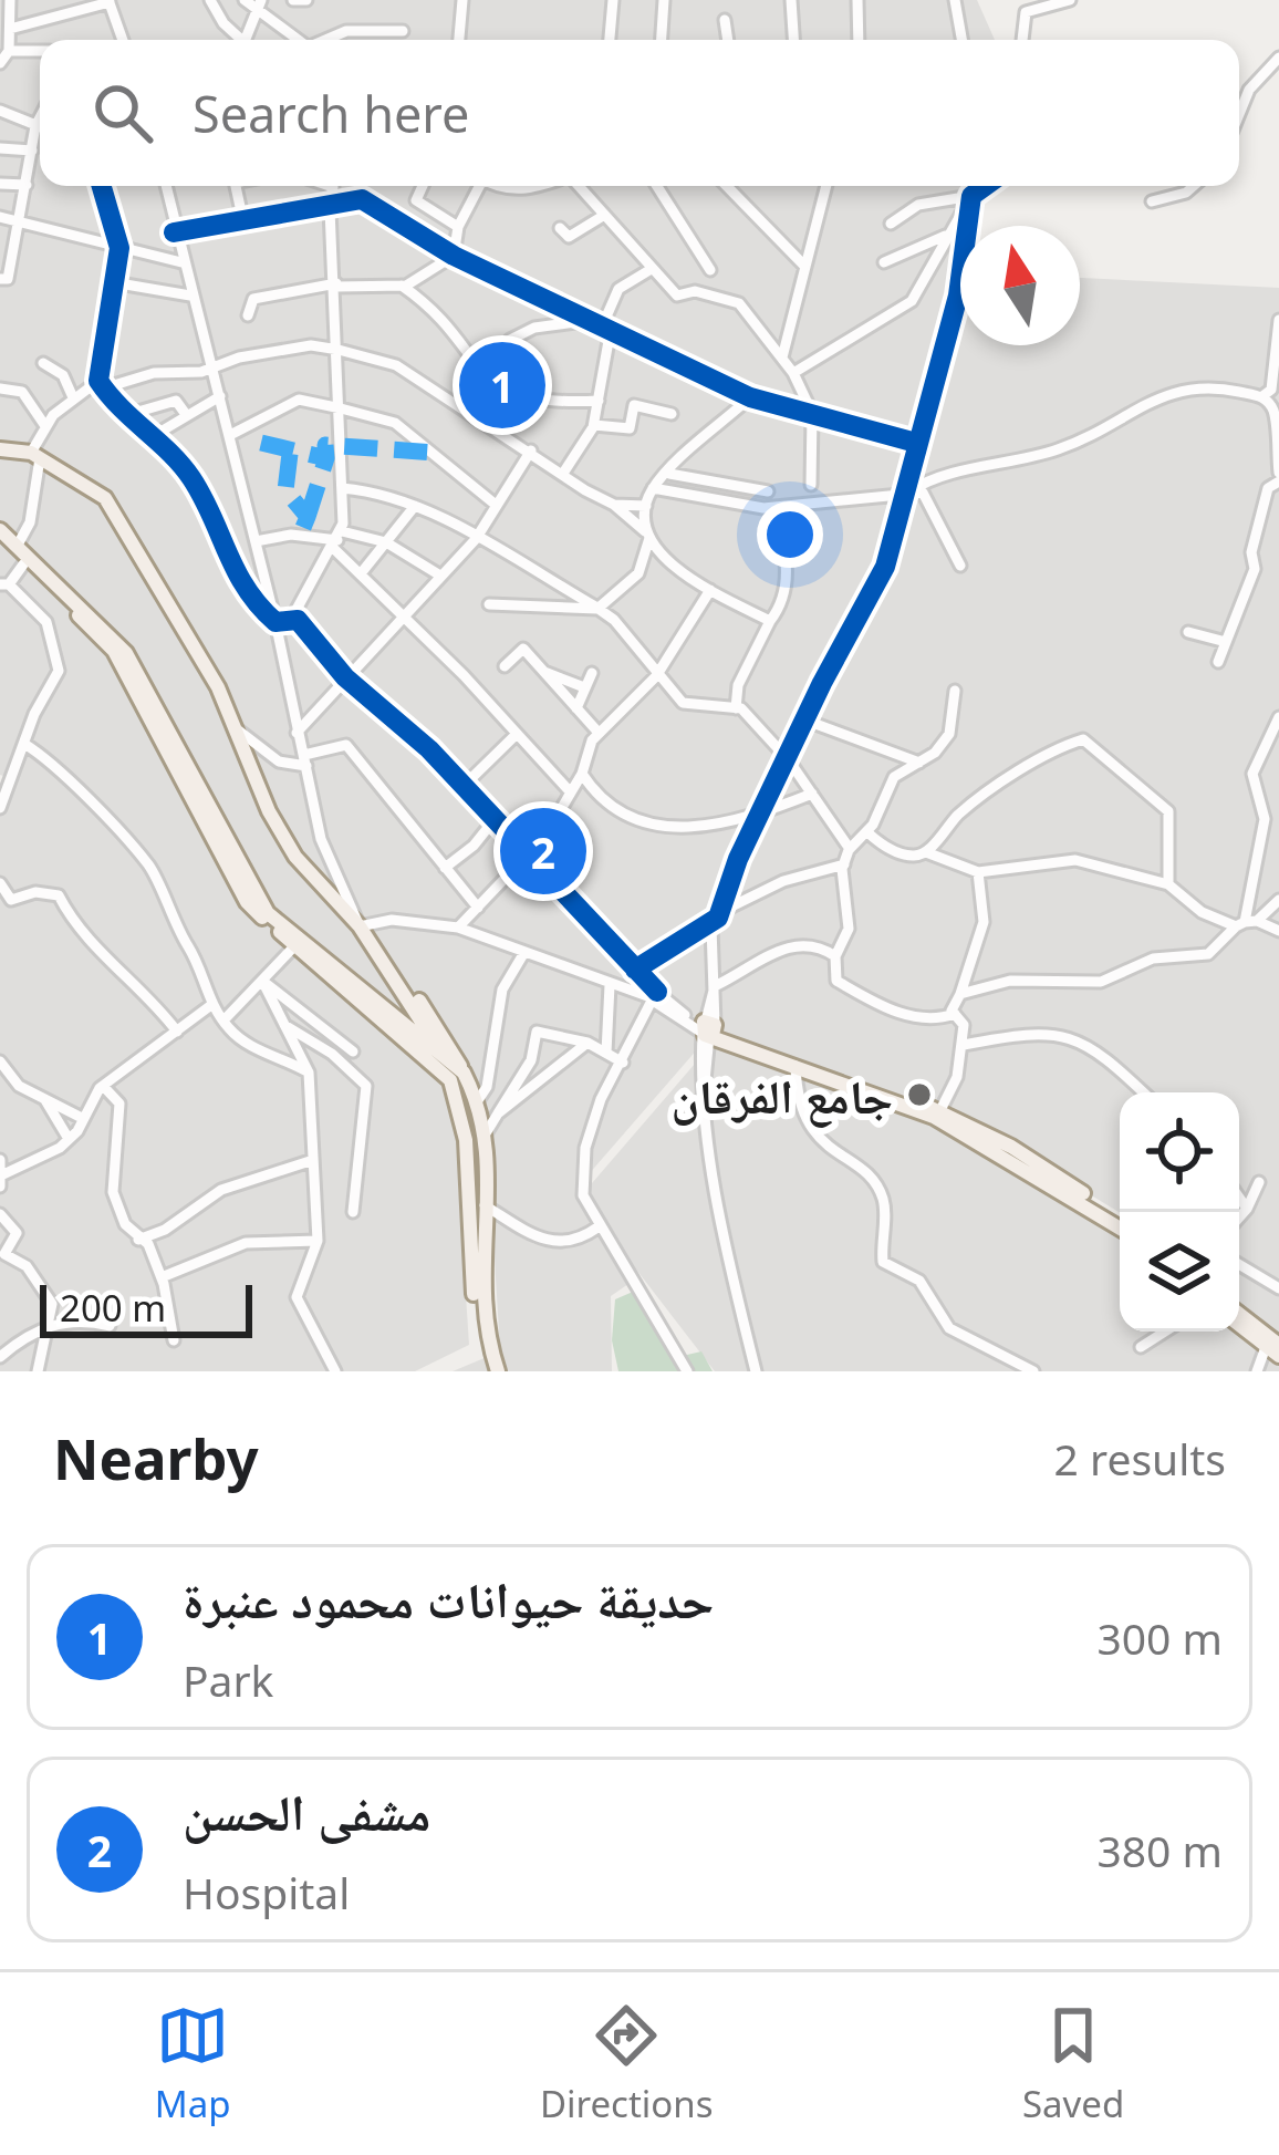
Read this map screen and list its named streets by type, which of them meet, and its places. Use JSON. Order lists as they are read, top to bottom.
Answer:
{
  "places": ["جامع الفرقان"],
  "scale_bar": "200 m",
  "north": "top",
  "page": {
    "search": "Search here",
    "pins": ["1", "2"],
    "scale": "200 m",
    "heading": ["Nearby", "2 results"],
    "list": [
      {
        "mark": "1",
        "name": "حديقة حيوانات محمود عنبرة",
        "note": "Park",
        "value": "300 m"
      },
      {
        "mark": "2",
        "name": "مشفى الحسن",
        "note": "Hospital",
        "value": "380 m"
      }
    ],
    "nav": ["Map", "Directions", "Saved"]
  }
}
